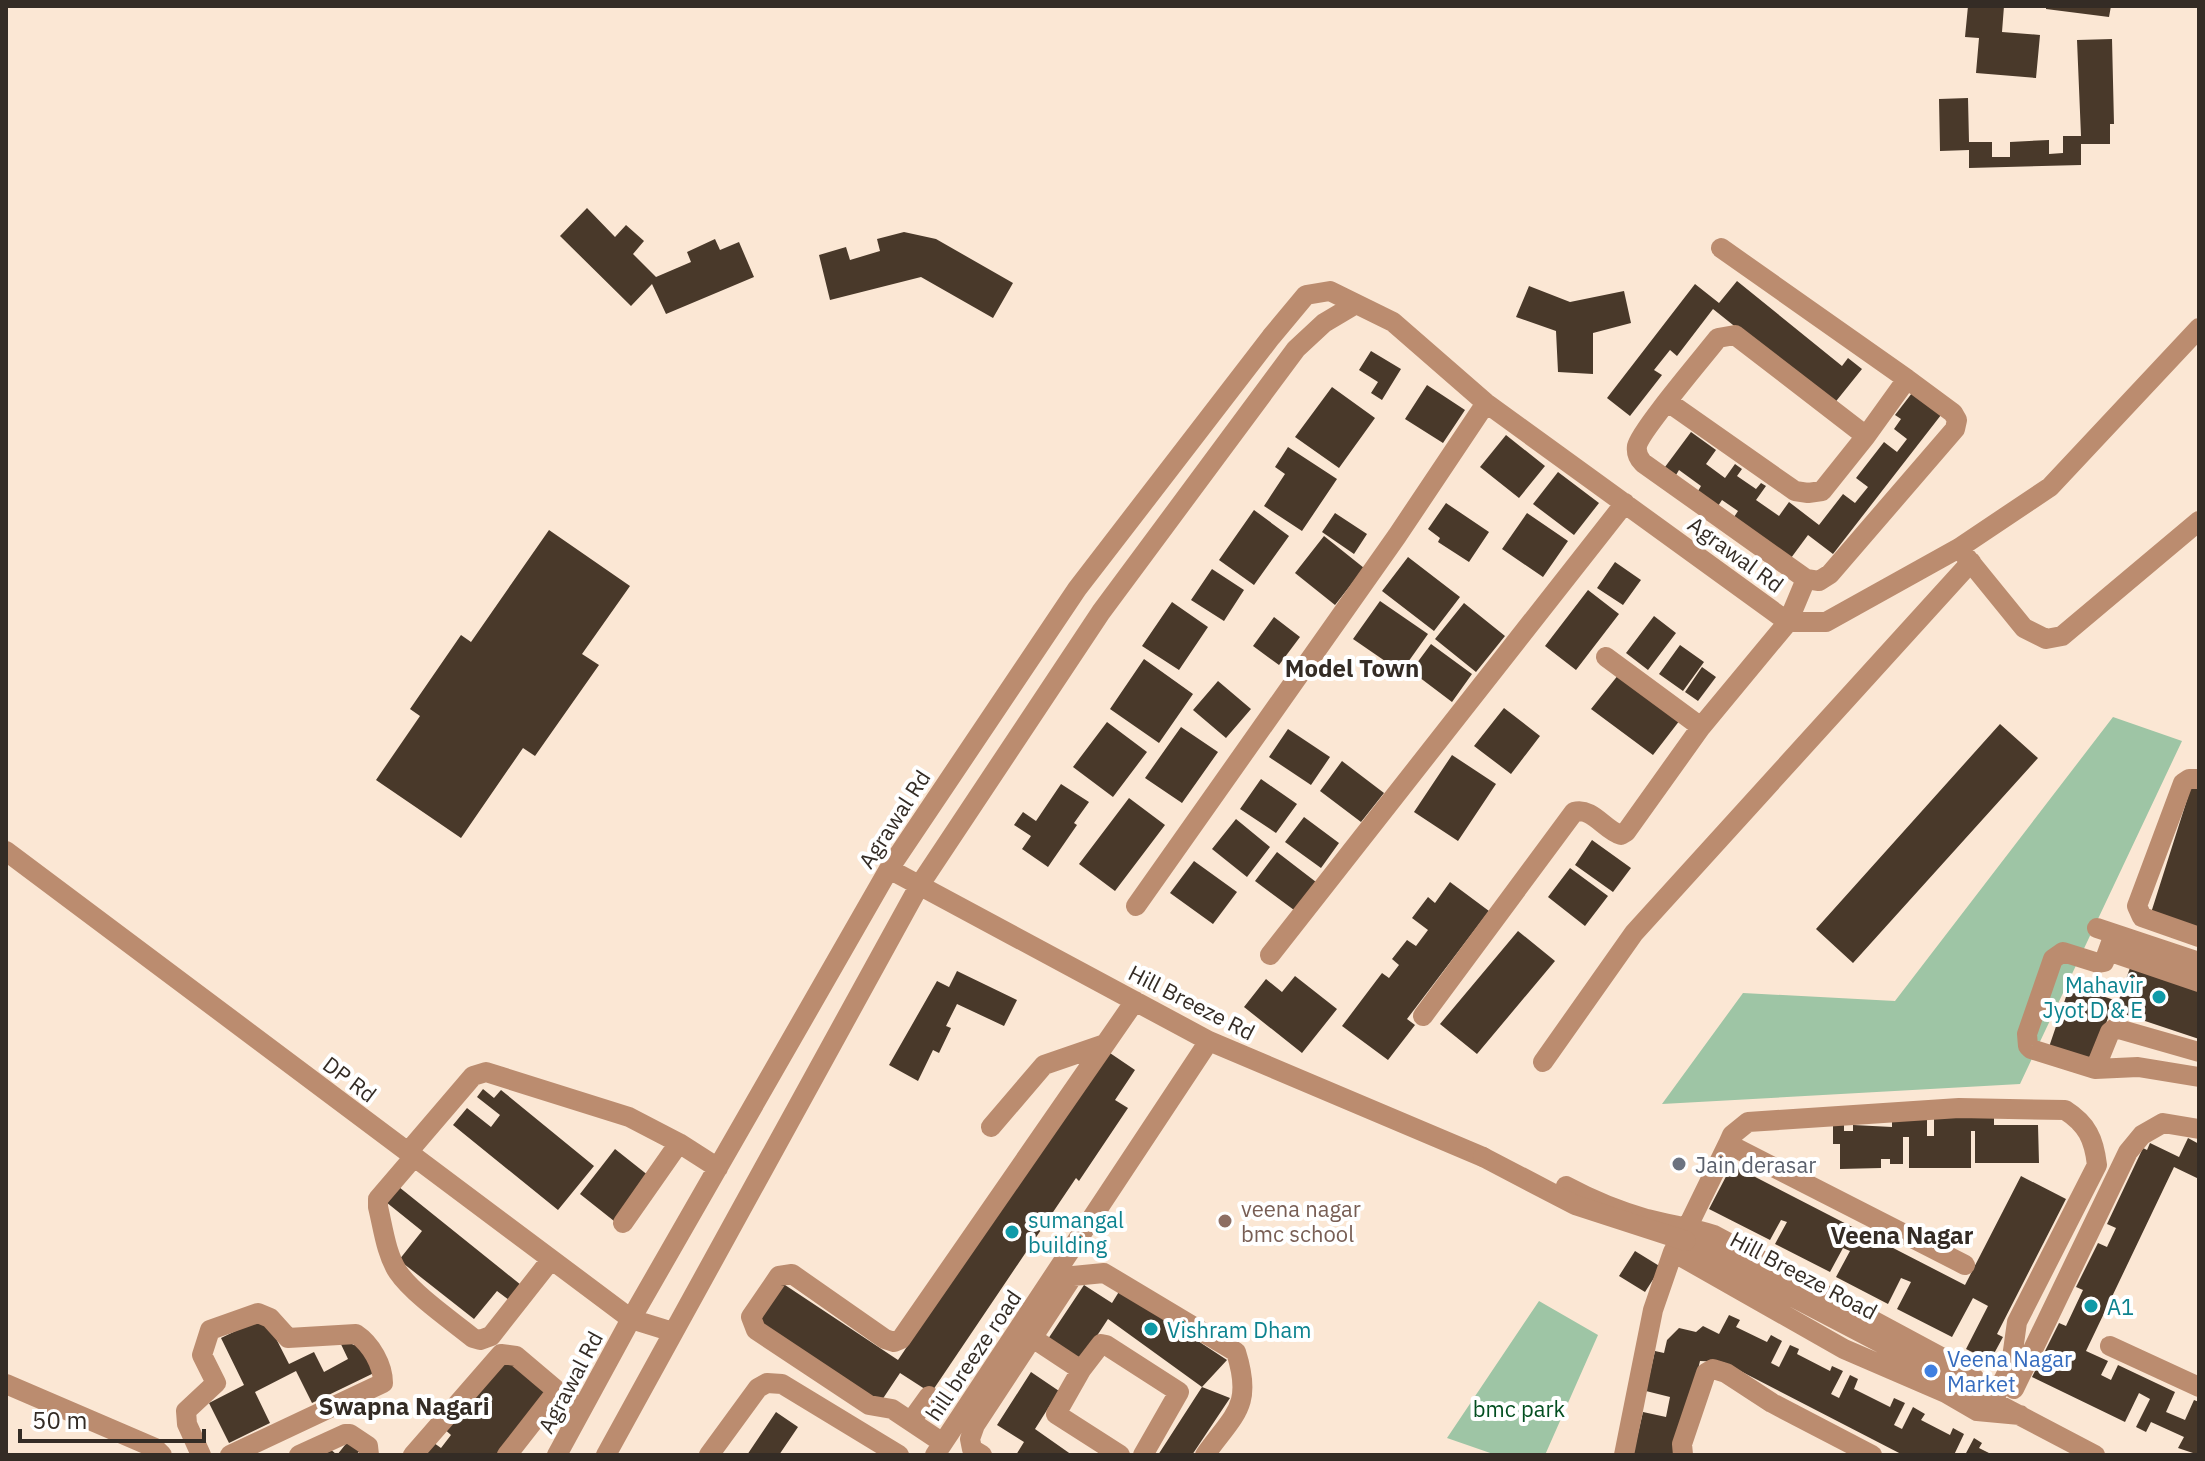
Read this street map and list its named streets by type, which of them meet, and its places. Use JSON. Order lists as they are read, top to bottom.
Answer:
{
  "streets": {
    "street": [
      "Agrawal Rd",
      "Hill Breeze Rd",
      "DP Rd",
      "Hill Breeze Road",
      "hill breeze road"
    ]
  },
  "crossings": [
    ["Agrawal Rd", "Hill Breeze Rd"],
    ["Agrawal Rd", "DP Rd"],
    ["Hill Breeze Rd", "Hill Breeze Road"],
    ["Hill Breeze Rd", "hill breeze road"]
  ],
  "districts": ["Model Town", "Veena Nagar", "Swapna Nagari"],
  "parks": ["bmc park"],
  "places": [
    "Mahavir Jyot D & E",
    "Jain derasar",
    "veena nagar bmc school",
    "sumangal building",
    "A1",
    "Vishram Dham",
    "Veena Nagar Market"
  ],
  "scale_bar": "50 m"
}
